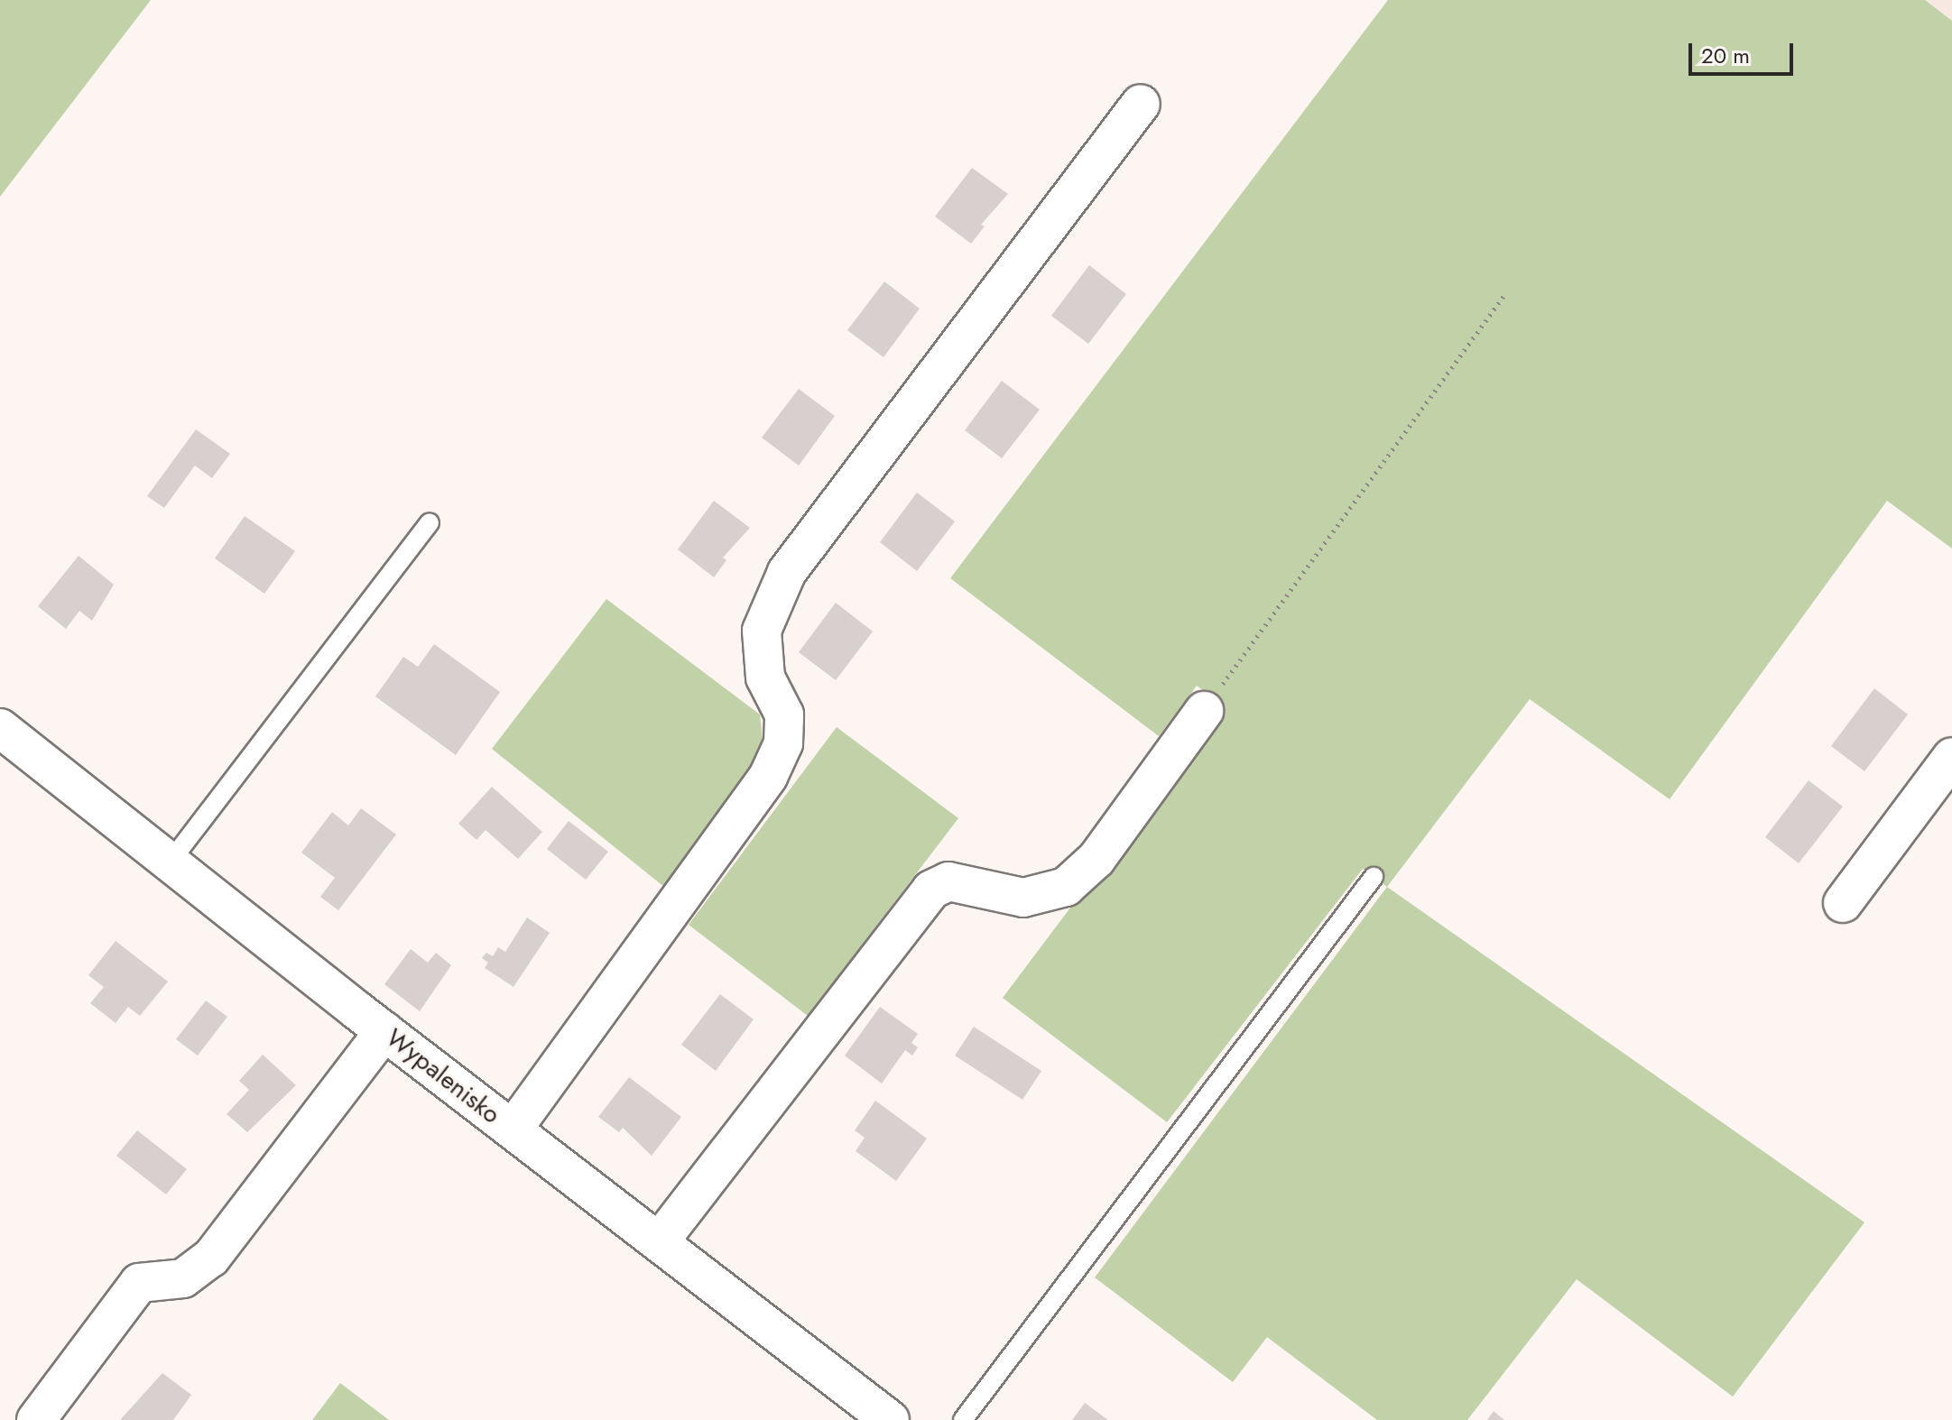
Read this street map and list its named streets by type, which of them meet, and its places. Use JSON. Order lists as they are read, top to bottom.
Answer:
{
  "streets": {
    "street": ["Wypalenisko"]
  },
  "scale_bar": "20 m"
}
